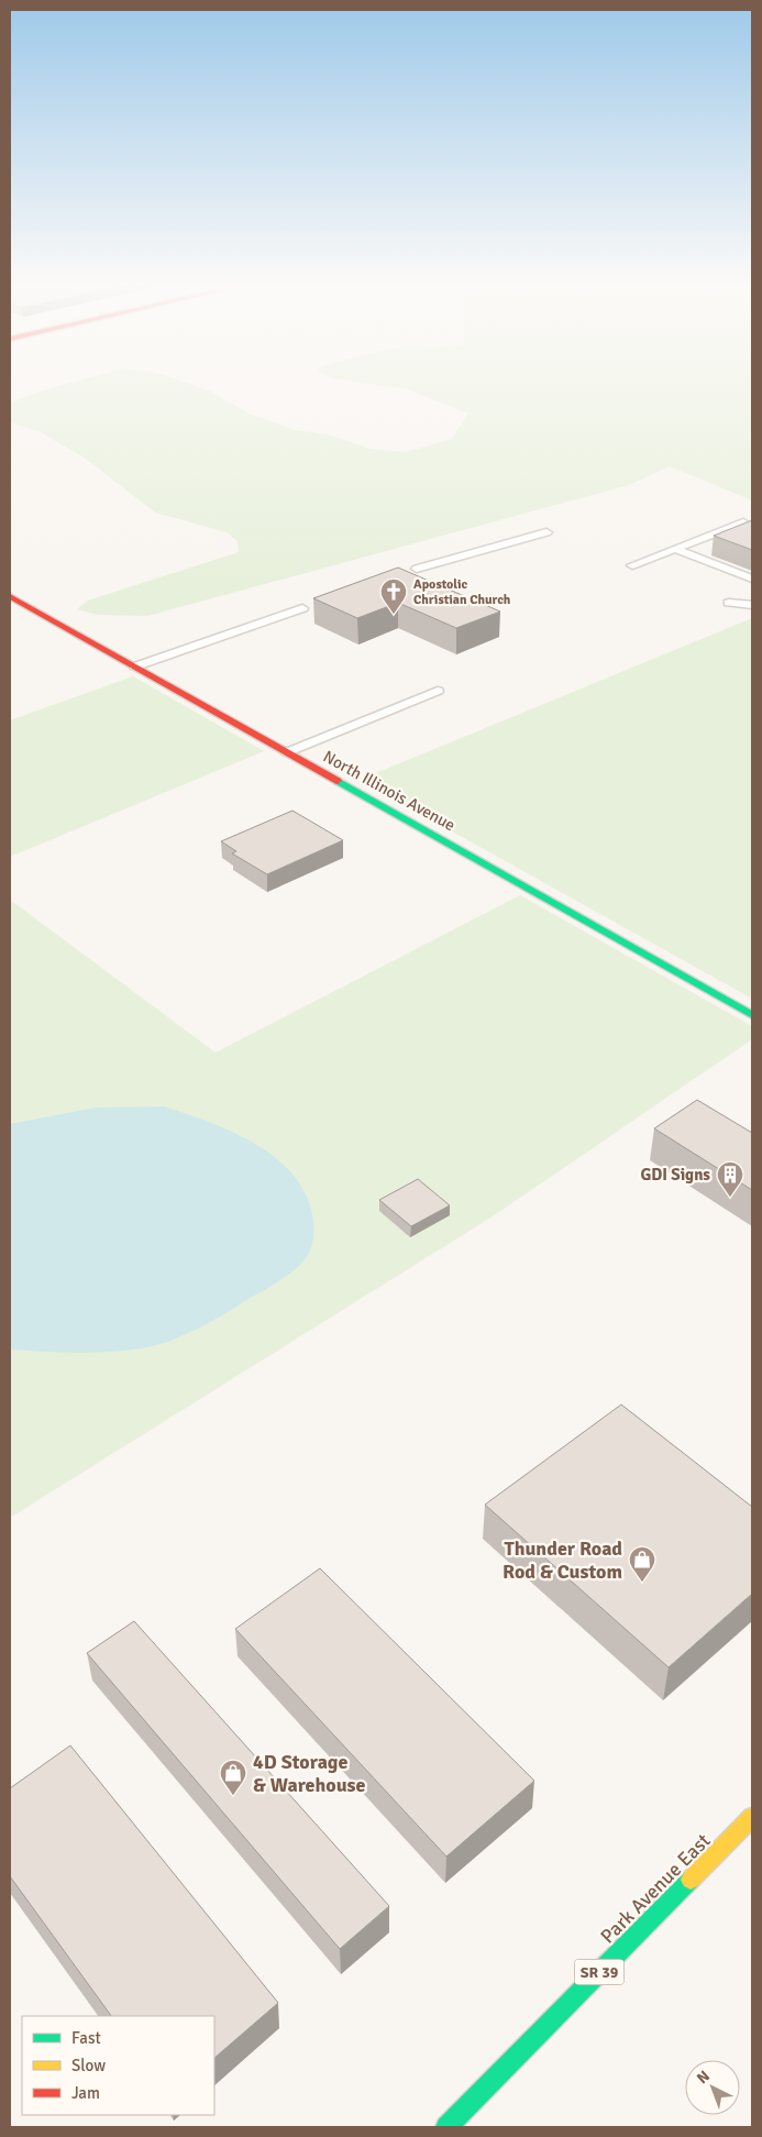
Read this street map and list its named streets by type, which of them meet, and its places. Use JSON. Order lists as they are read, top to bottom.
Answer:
{
  "streets": {
    "street": ["North Illinois Avenue", "Park Avenue East", "SR 39"]
  },
  "places": {
    "church": ["Apostolic Christian Church"],
    "building": ["GDI Signs"],
    "shop": ["Thunder Road Rod & Custom", "4D Storage & Warehouse"]
  },
  "legend": ["Fast", "Slow", "Jam"],
  "north": "top left"
}
